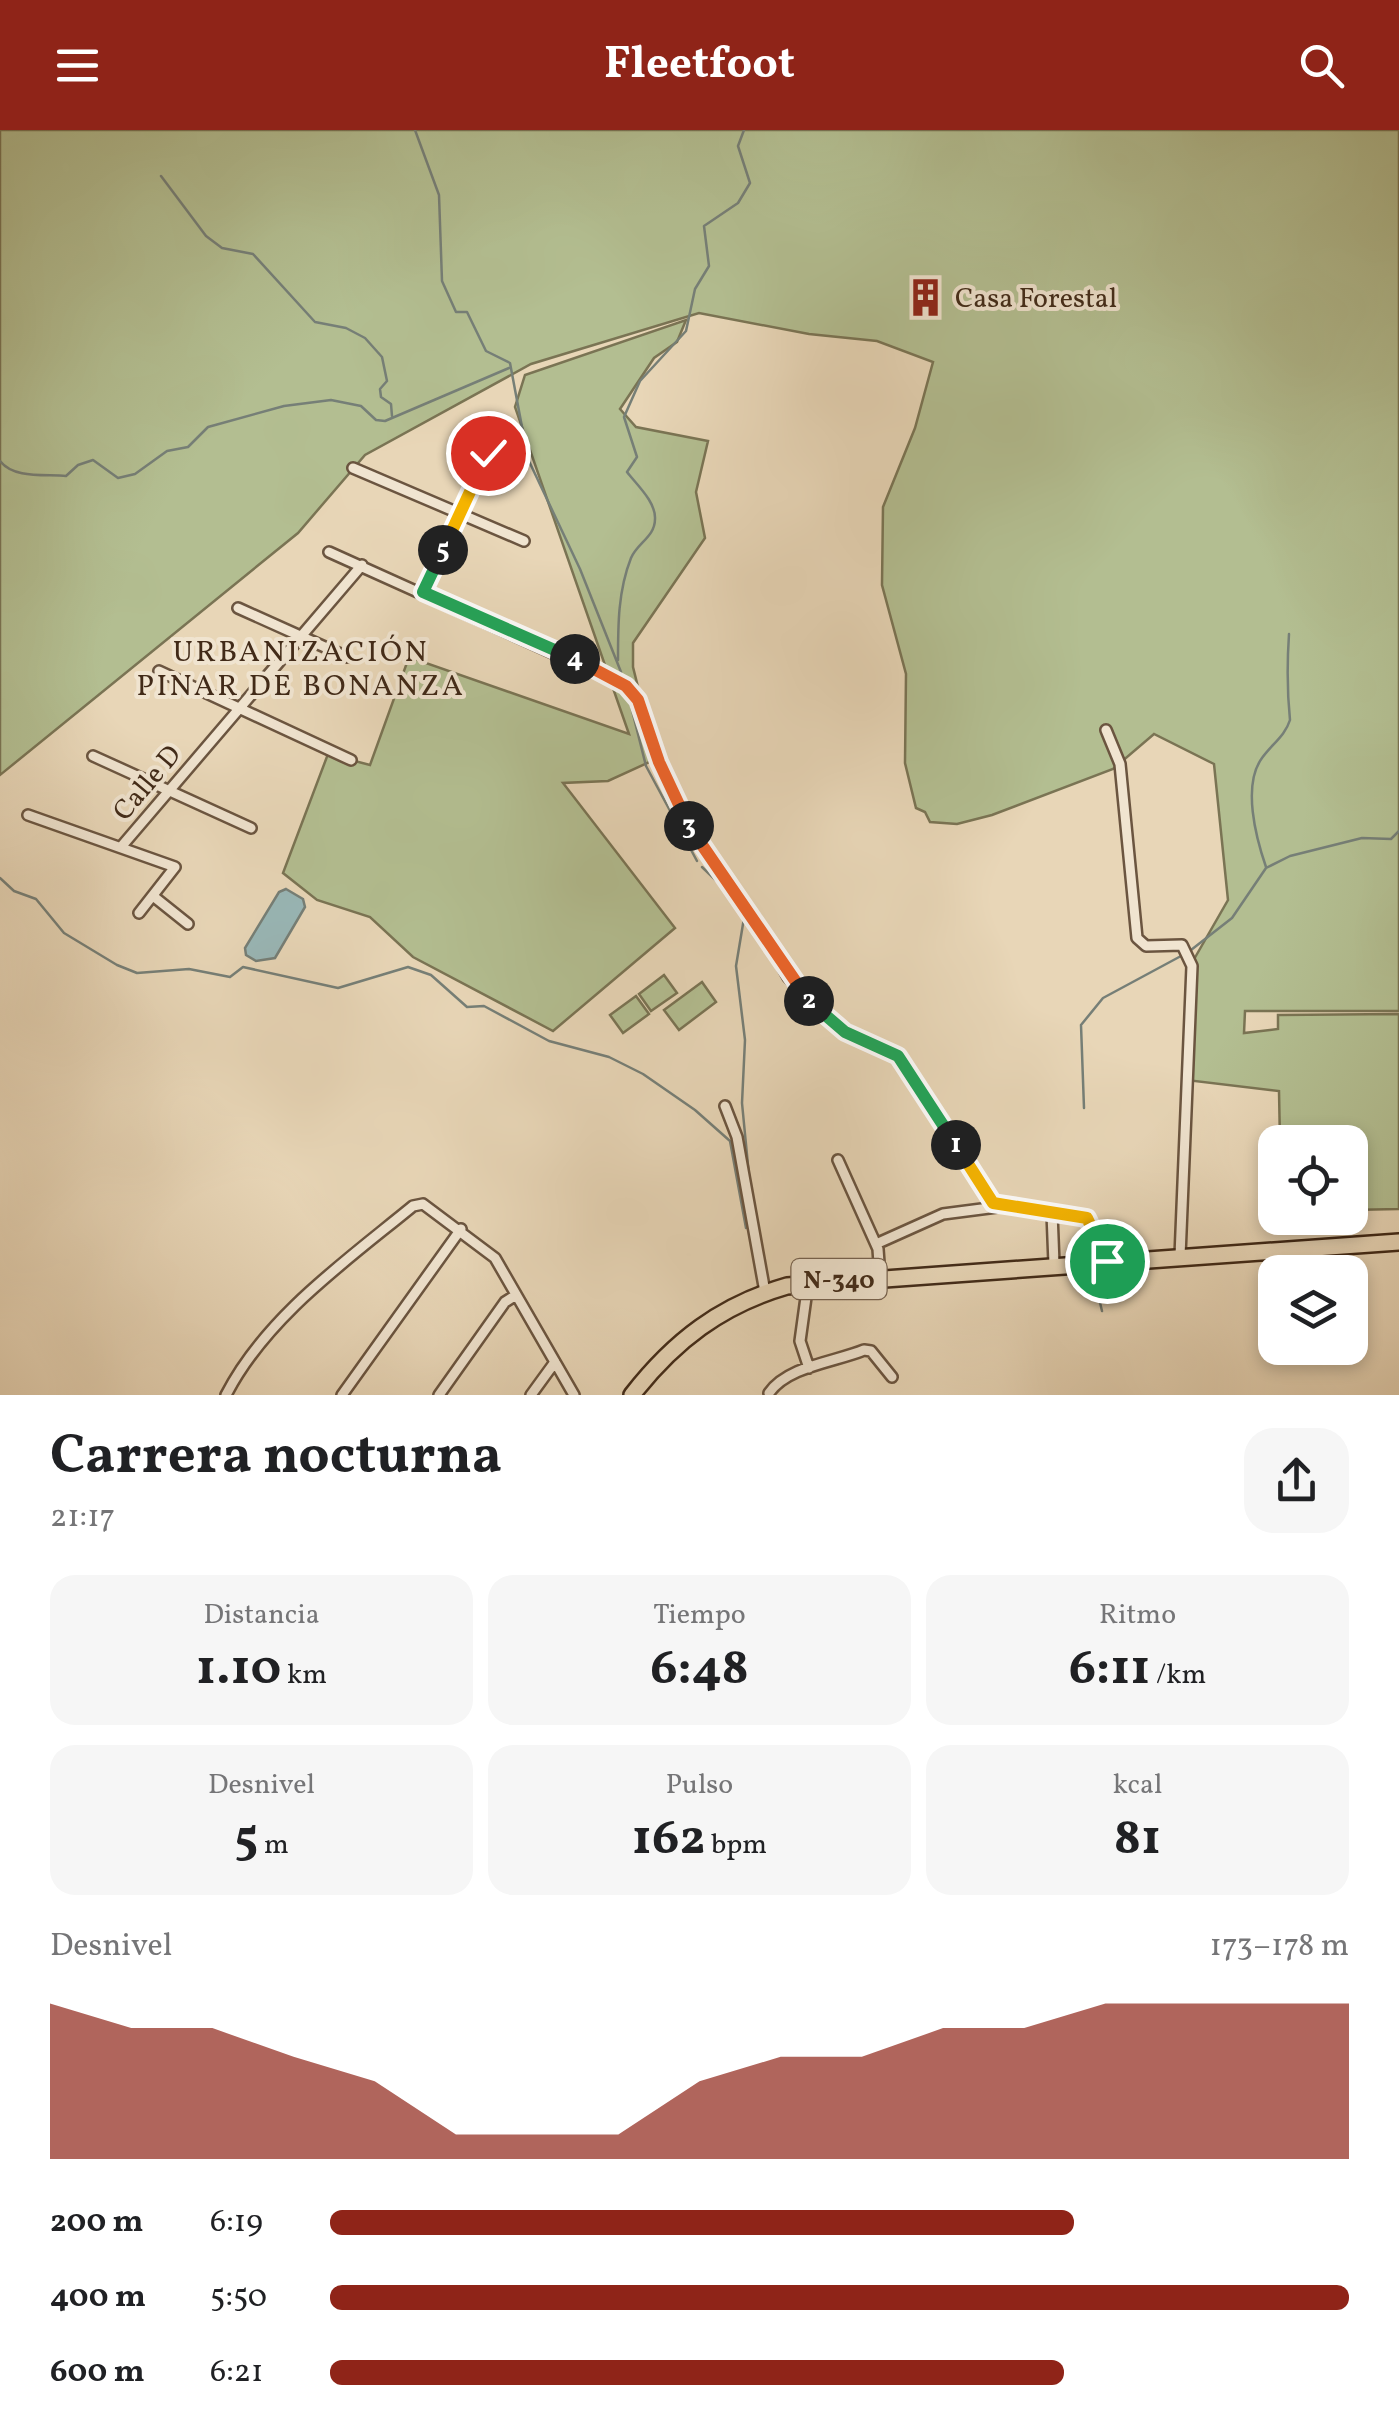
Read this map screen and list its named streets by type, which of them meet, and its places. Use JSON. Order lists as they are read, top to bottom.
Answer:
{
  "streets": {
    "highway": ["N-340"],
    "street": ["Calle D"]
  },
  "districts": ["URBANIZACIÓN PINAR DE BONANZA"],
  "places": {
    "building": ["Casa Forestal"]
  },
  "page": {
    "header": "Fleetfoot",
    "pins": [
      "5",
      "4",
      "3",
      "2",
      "1"
    ],
    "heading": ["Carrera nocturna", "21:17"],
    "stats": [
      ["Distancia", "1.10 km"],
      ["Tiempo", "6:48"],
      ["Ritmo", "6:11 /km"],
      ["Desnivel", "5 m"],
      ["Pulso", "162 bpm"],
      ["kcal", "81"]
    ],
    "chart": ["Desnivel", "173–178 m"],
    "list": [
      {
        "name": "200 m",
        "note": "6:19"
      },
      {
        "name": "400 m",
        "note": "5:50"
      },
      {
        "name": "600 m",
        "note": "6:21"
      }
    ]
  }
}
